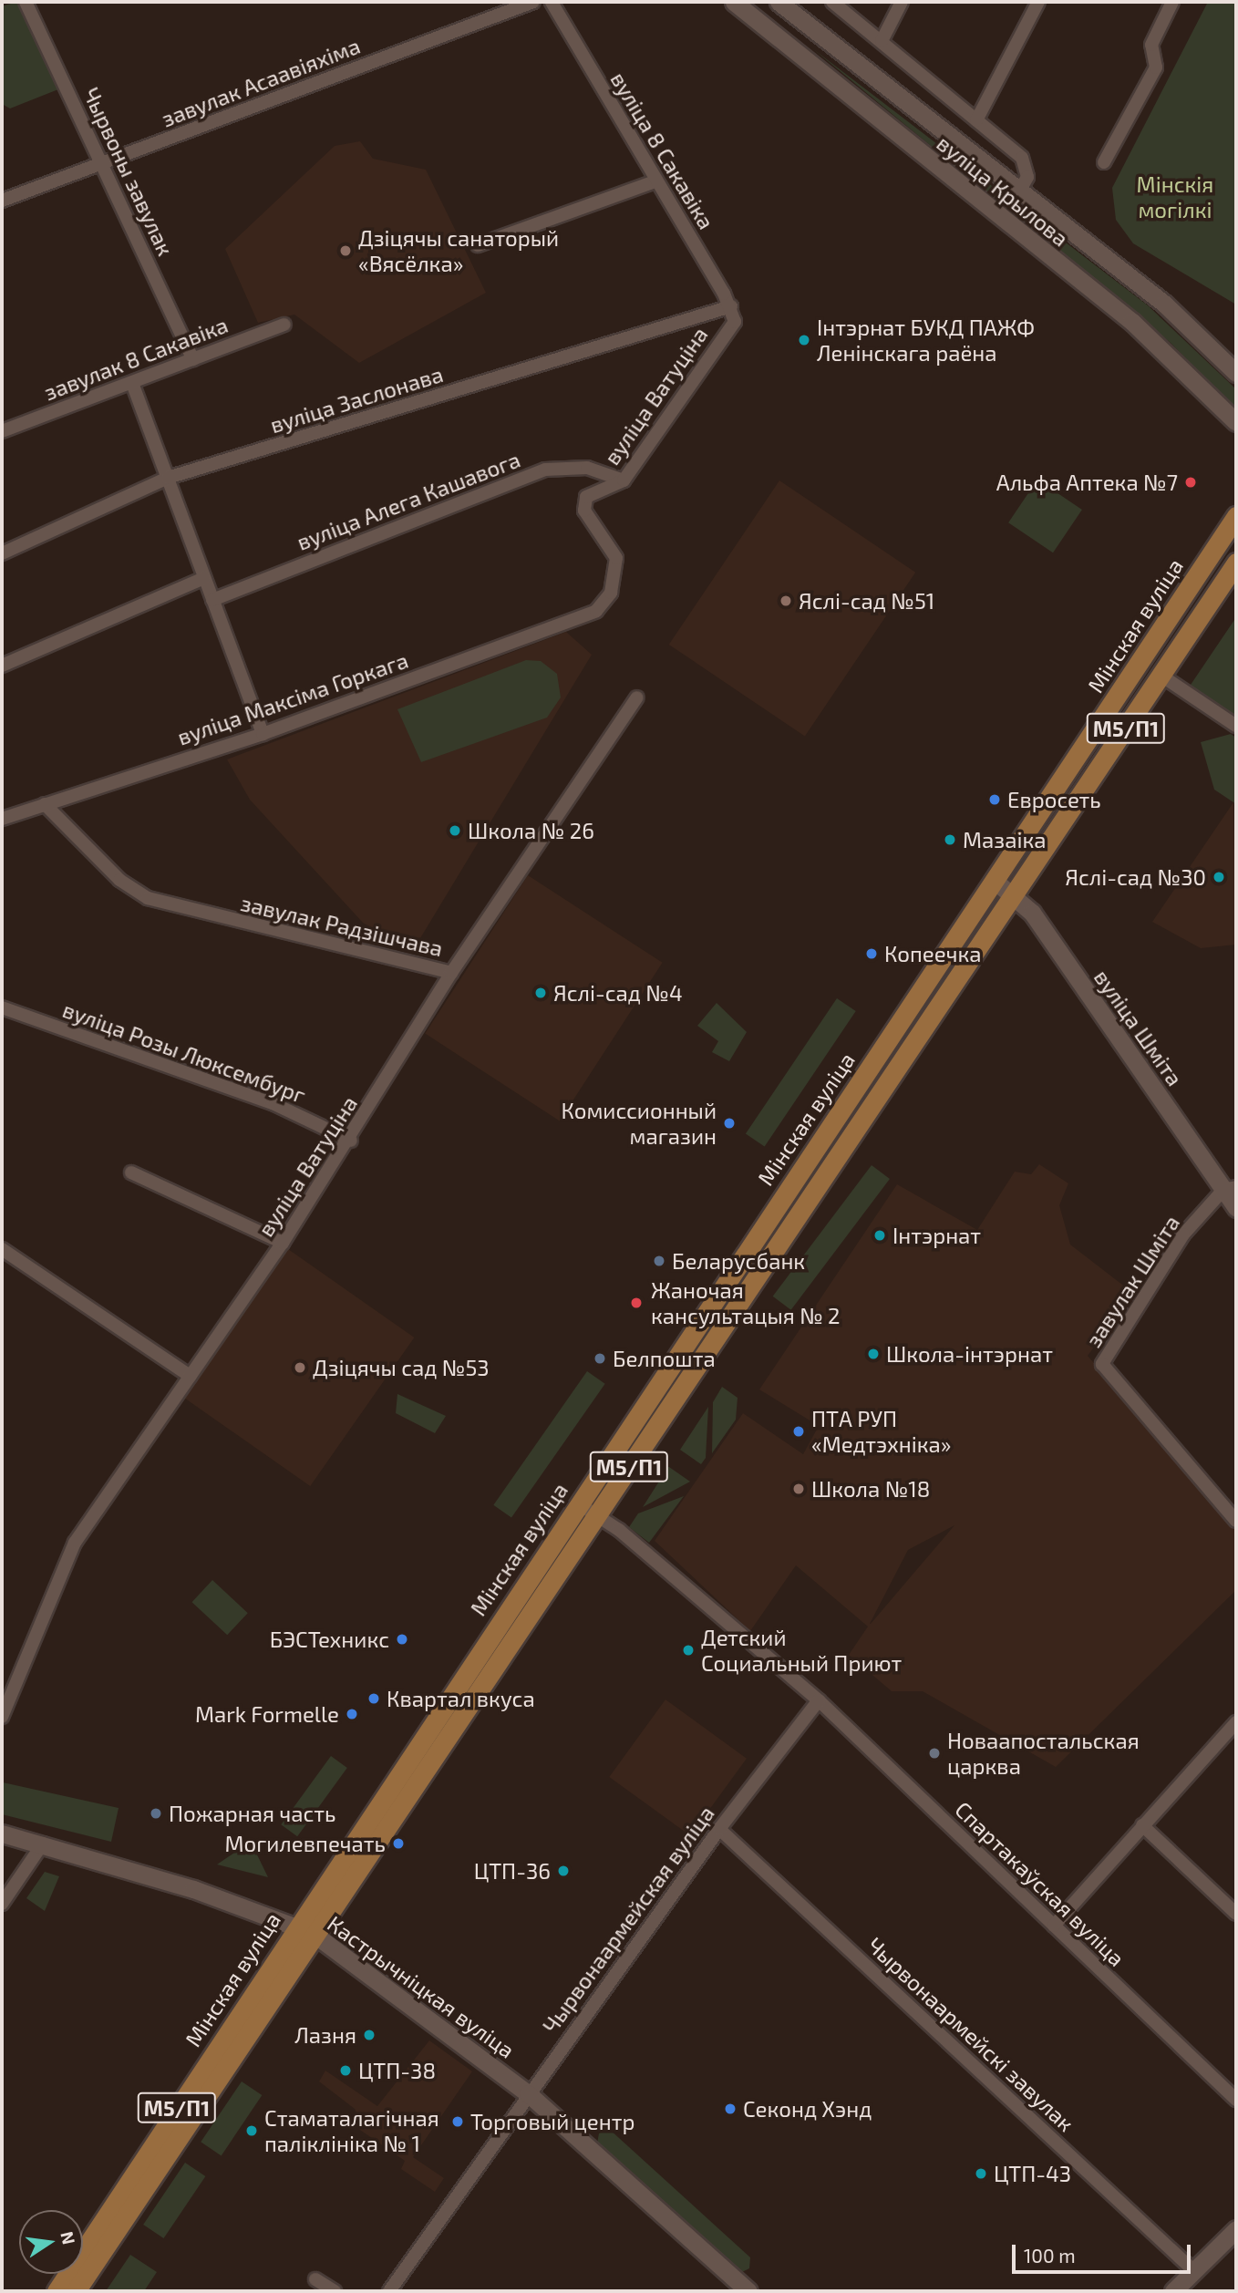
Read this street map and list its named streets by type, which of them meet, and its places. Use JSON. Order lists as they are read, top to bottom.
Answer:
{
  "streets": {
    "main road": [
      "вуліца Крылова",
      "Мінская вуліца",
      "М5/П1",
      "вуліца Шміта",
      "Кастрычніцкая вуліца"
    ],
    "street": [
      "завулак Асаавіяхіма",
      "вуліца 8 Сакавіка",
      "Чырвоны завулак",
      "завулак 8 Сакавіка",
      "вуліца Ватуціна",
      "вуліца Заслонава",
      "вуліца Алега Кашавога",
      "вуліца Максіма Горкага",
      "завулак Радзішчава",
      "вуліца Розы Люксембург",
      "завулак Шміта",
      "Спартакаўская вуліца",
      "Чырвонаармейская вуліца",
      "Чырвонаармейскі завулак"
    ]
  },
  "crossings": [
    ["завулак Асаавіяхіма", "Чырвоны завулак"],
    ["вуліца 8 Сакавіка", "вуліца Ватуціна"],
    ["вуліца 8 Сакавіка", "вуліца Заслонава"],
    ["Чырвоны завулак", "завулак 8 Сакавіка"],
    ["вуліца Ватуціна", "вуліца Алега Кашавога"],
    ["вуліца Ватуціна", "вуліца Максіма Горкага"],
    ["вуліца Ватуціна", "завулак Радзішчава"],
    ["вуліца Ватуціна", "вуліца Розы Люксембург"],
    ["Мінская вуліца", "вуліца Шміта"],
    ["Мінская вуліца", "Спартакаўская вуліца"],
    ["Мінская вуліца", "Кастрычніцкая вуліца"],
    ["вуліца Максіма Горкага", "завулак Радзішчава"],
    ["вуліца Шміта", "завулак Шміта"],
    ["Спартакаўская вуліца", "Чырвонаармейская вуліца"],
    ["Чырвонаармейская вуліца", "Кастрычніцкая вуліца"],
    ["Чырвонаармейская вуліца", "Чырвонаармейскі завулак"]
  ],
  "parks": ["Мінскія могілкі"],
  "places": [
    "Дзіцячы санаторый «Вясёлка»",
    "Інтэрнат БУКД ПАЖФ Ленінскага раёна",
    "Альфа Аптека №7",
    "Яслі-сад №51",
    "Евросеть",
    "Школа № 26",
    "Мазаіка",
    "Яслі-сад №30",
    "Копеечка",
    "Яслі-сад №4",
    "Комиссионный магазин",
    "Інтэрнат",
    "Беларусбанк",
    "Жаночая кансультацыя № 2",
    "Школа-інтэрнат",
    "Белпошта",
    "Дзіцячы сад №53",
    "ПТА РУП «Медтэхніка»",
    "Школа №18",
    "БЭСТехникс",
    "Детский Социальный Приют",
    "Квартал вкуса",
    "Mark Formelle",
    "Новаапостальская царква",
    "Пожарная часть",
    "Могилевпечать",
    "ЦТП-36",
    "Лазня",
    "ЦТП-38",
    "Секонд Хэнд",
    "Торговый центр",
    "Стаматалагічная паліклініка № 1",
    "ЦТП-43"
  ],
  "scale_bar": "100 m",
  "north": "right"
}
